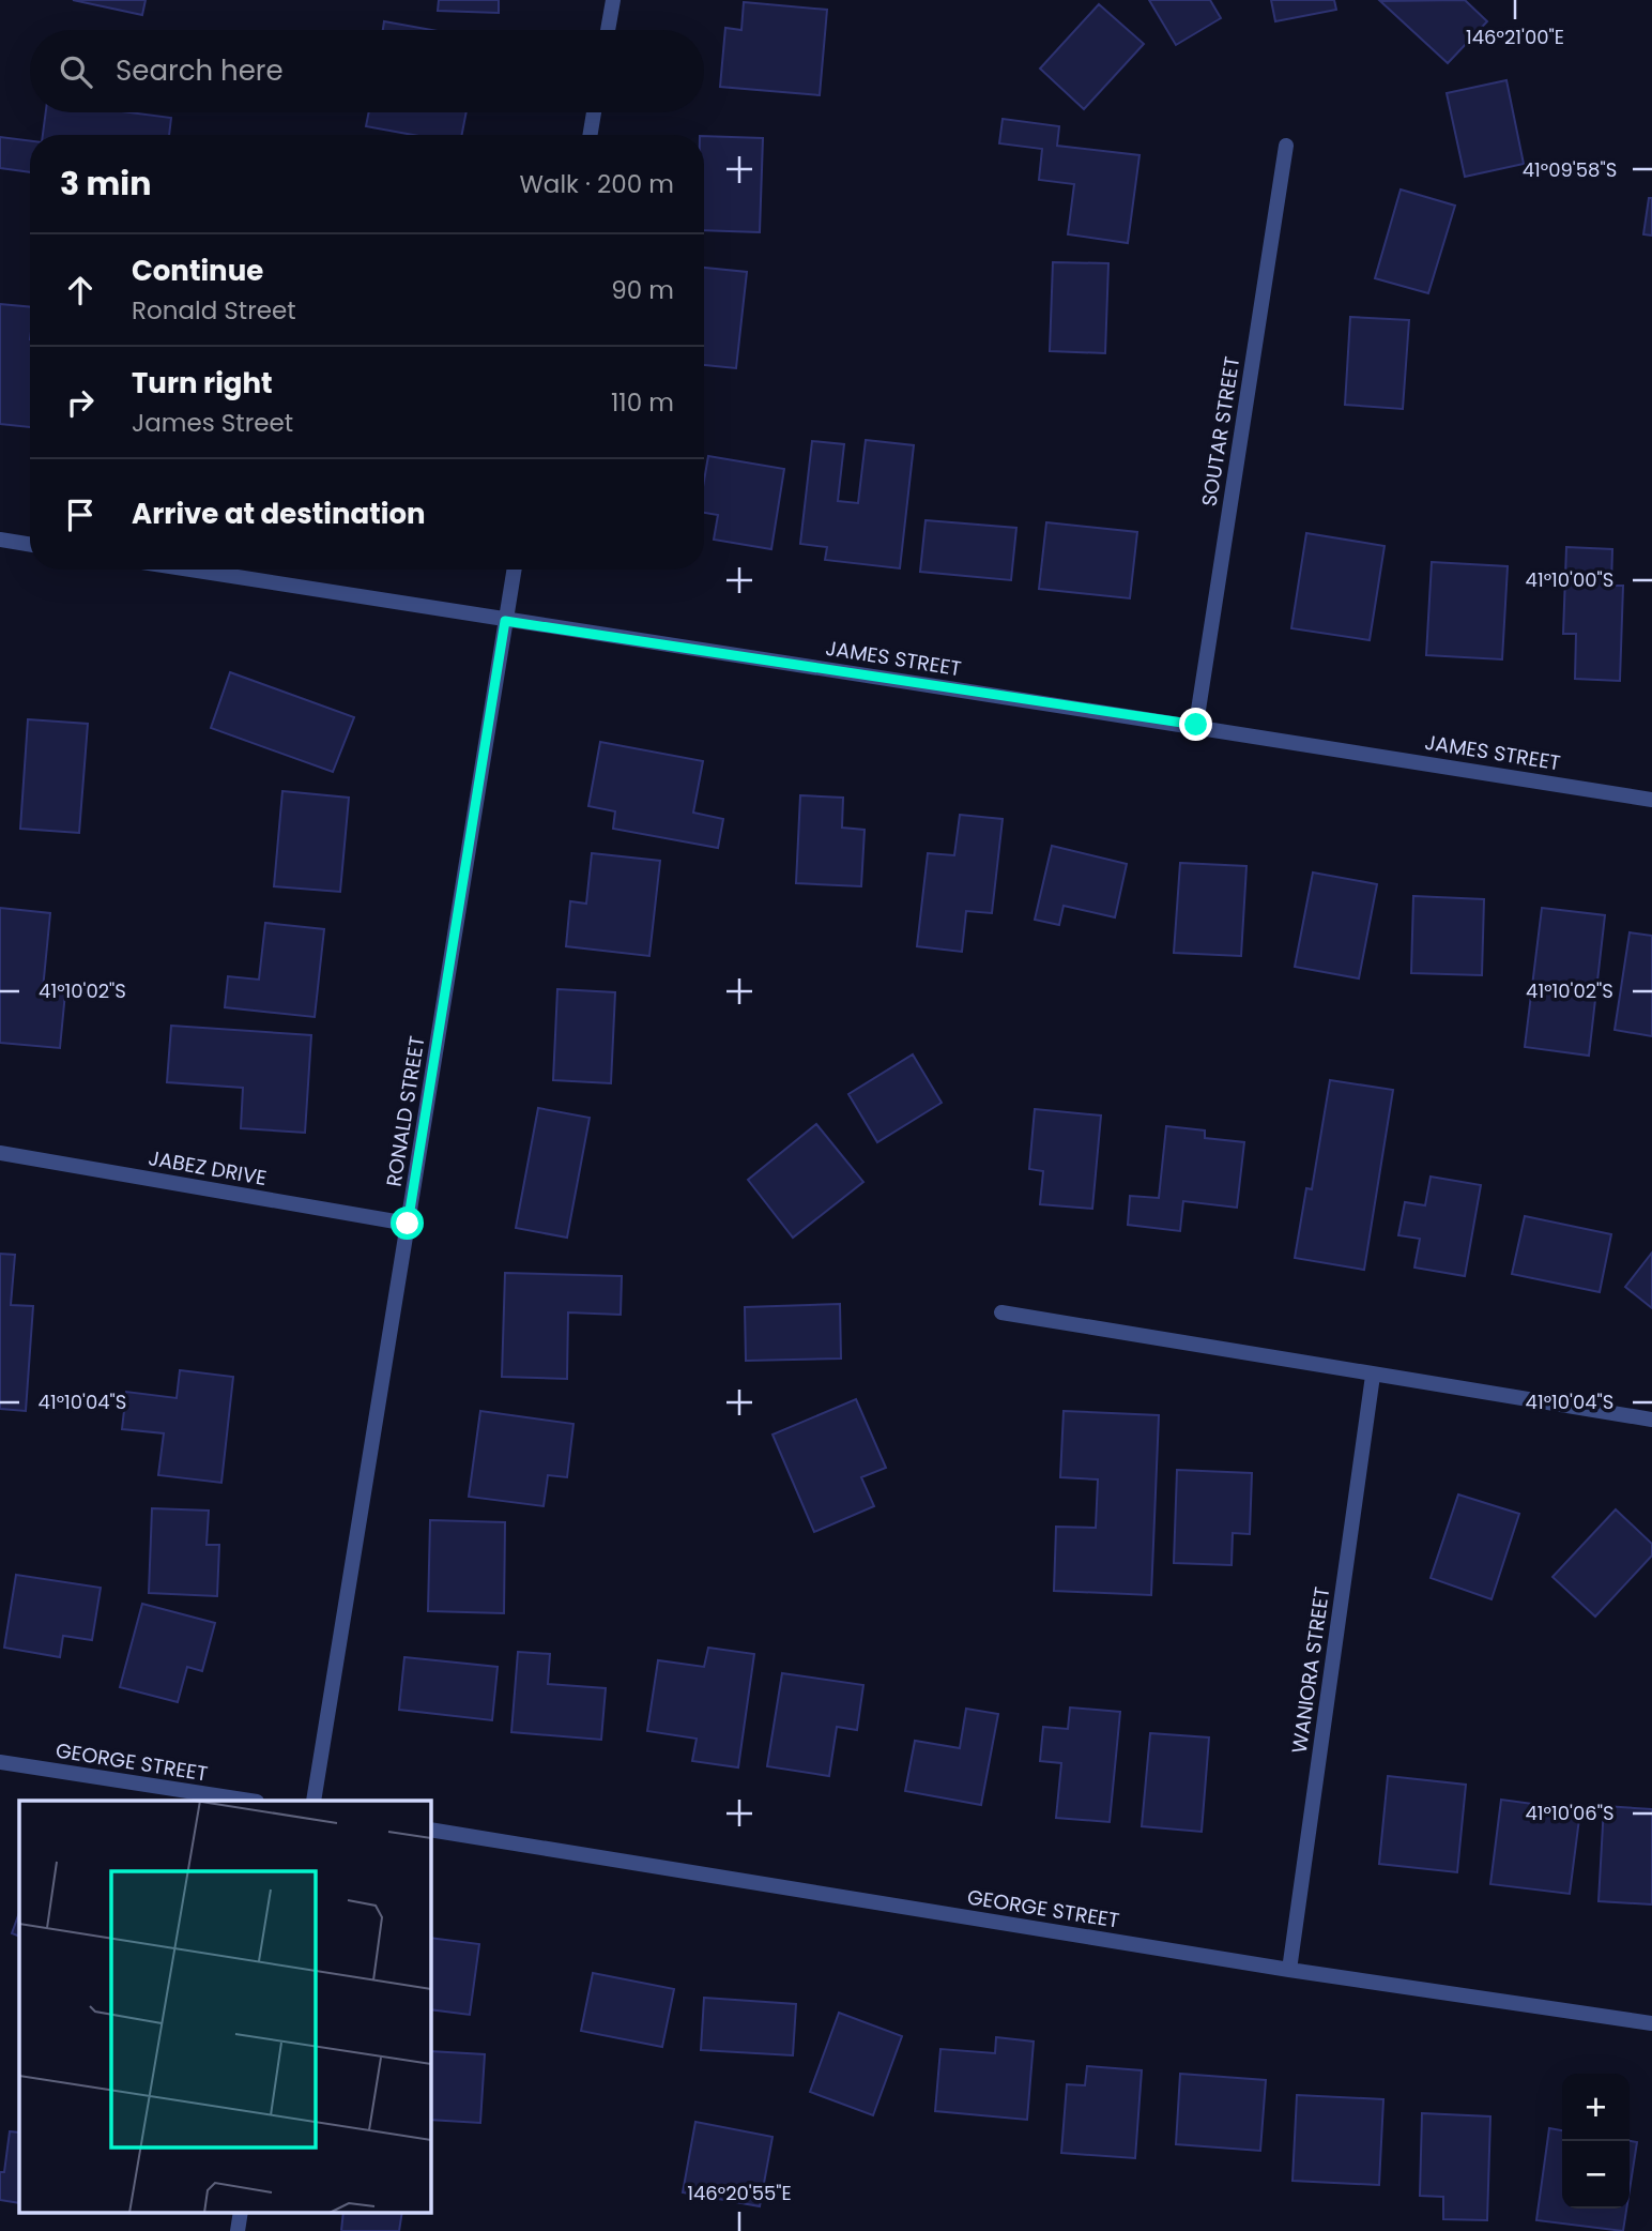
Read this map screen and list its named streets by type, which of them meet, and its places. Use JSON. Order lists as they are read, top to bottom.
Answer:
{
  "streets": {
    "street": [
      "SOUTAR STREET",
      "JAMES STREET",
      "RONALD STREET",
      "JABEZ DRIVE",
      "WANIORA STREET",
      "GEORGE STREET"
    ]
  },
  "crossings": [
    ["SOUTAR STREET", "JAMES STREET"],
    ["JAMES STREET", "RONALD STREET"],
    ["RONALD STREET", "JABEZ DRIVE"],
    ["WANIORA STREET", "GEORGE STREET"]
  ],
  "page": {
    "search": "Search here",
    "heading": ["3 min", "Walk · 200 m"],
    "list": [
      ["Continue", "Ronald Street", "90 m"],
      ["Turn right", "James Street", "110 m"],
      "Arrive at destination"
    ],
    "map_buttons": ["+", "−"]
  },
  "coordinates": [
    "146°21'00\"E",
    "41°09'58\"S",
    "41°10'00\"S",
    "41°10'02\"S",
    "41°10'04\"S",
    "41°10'06\"S",
    "146°20'55\"E"
  ]
}
